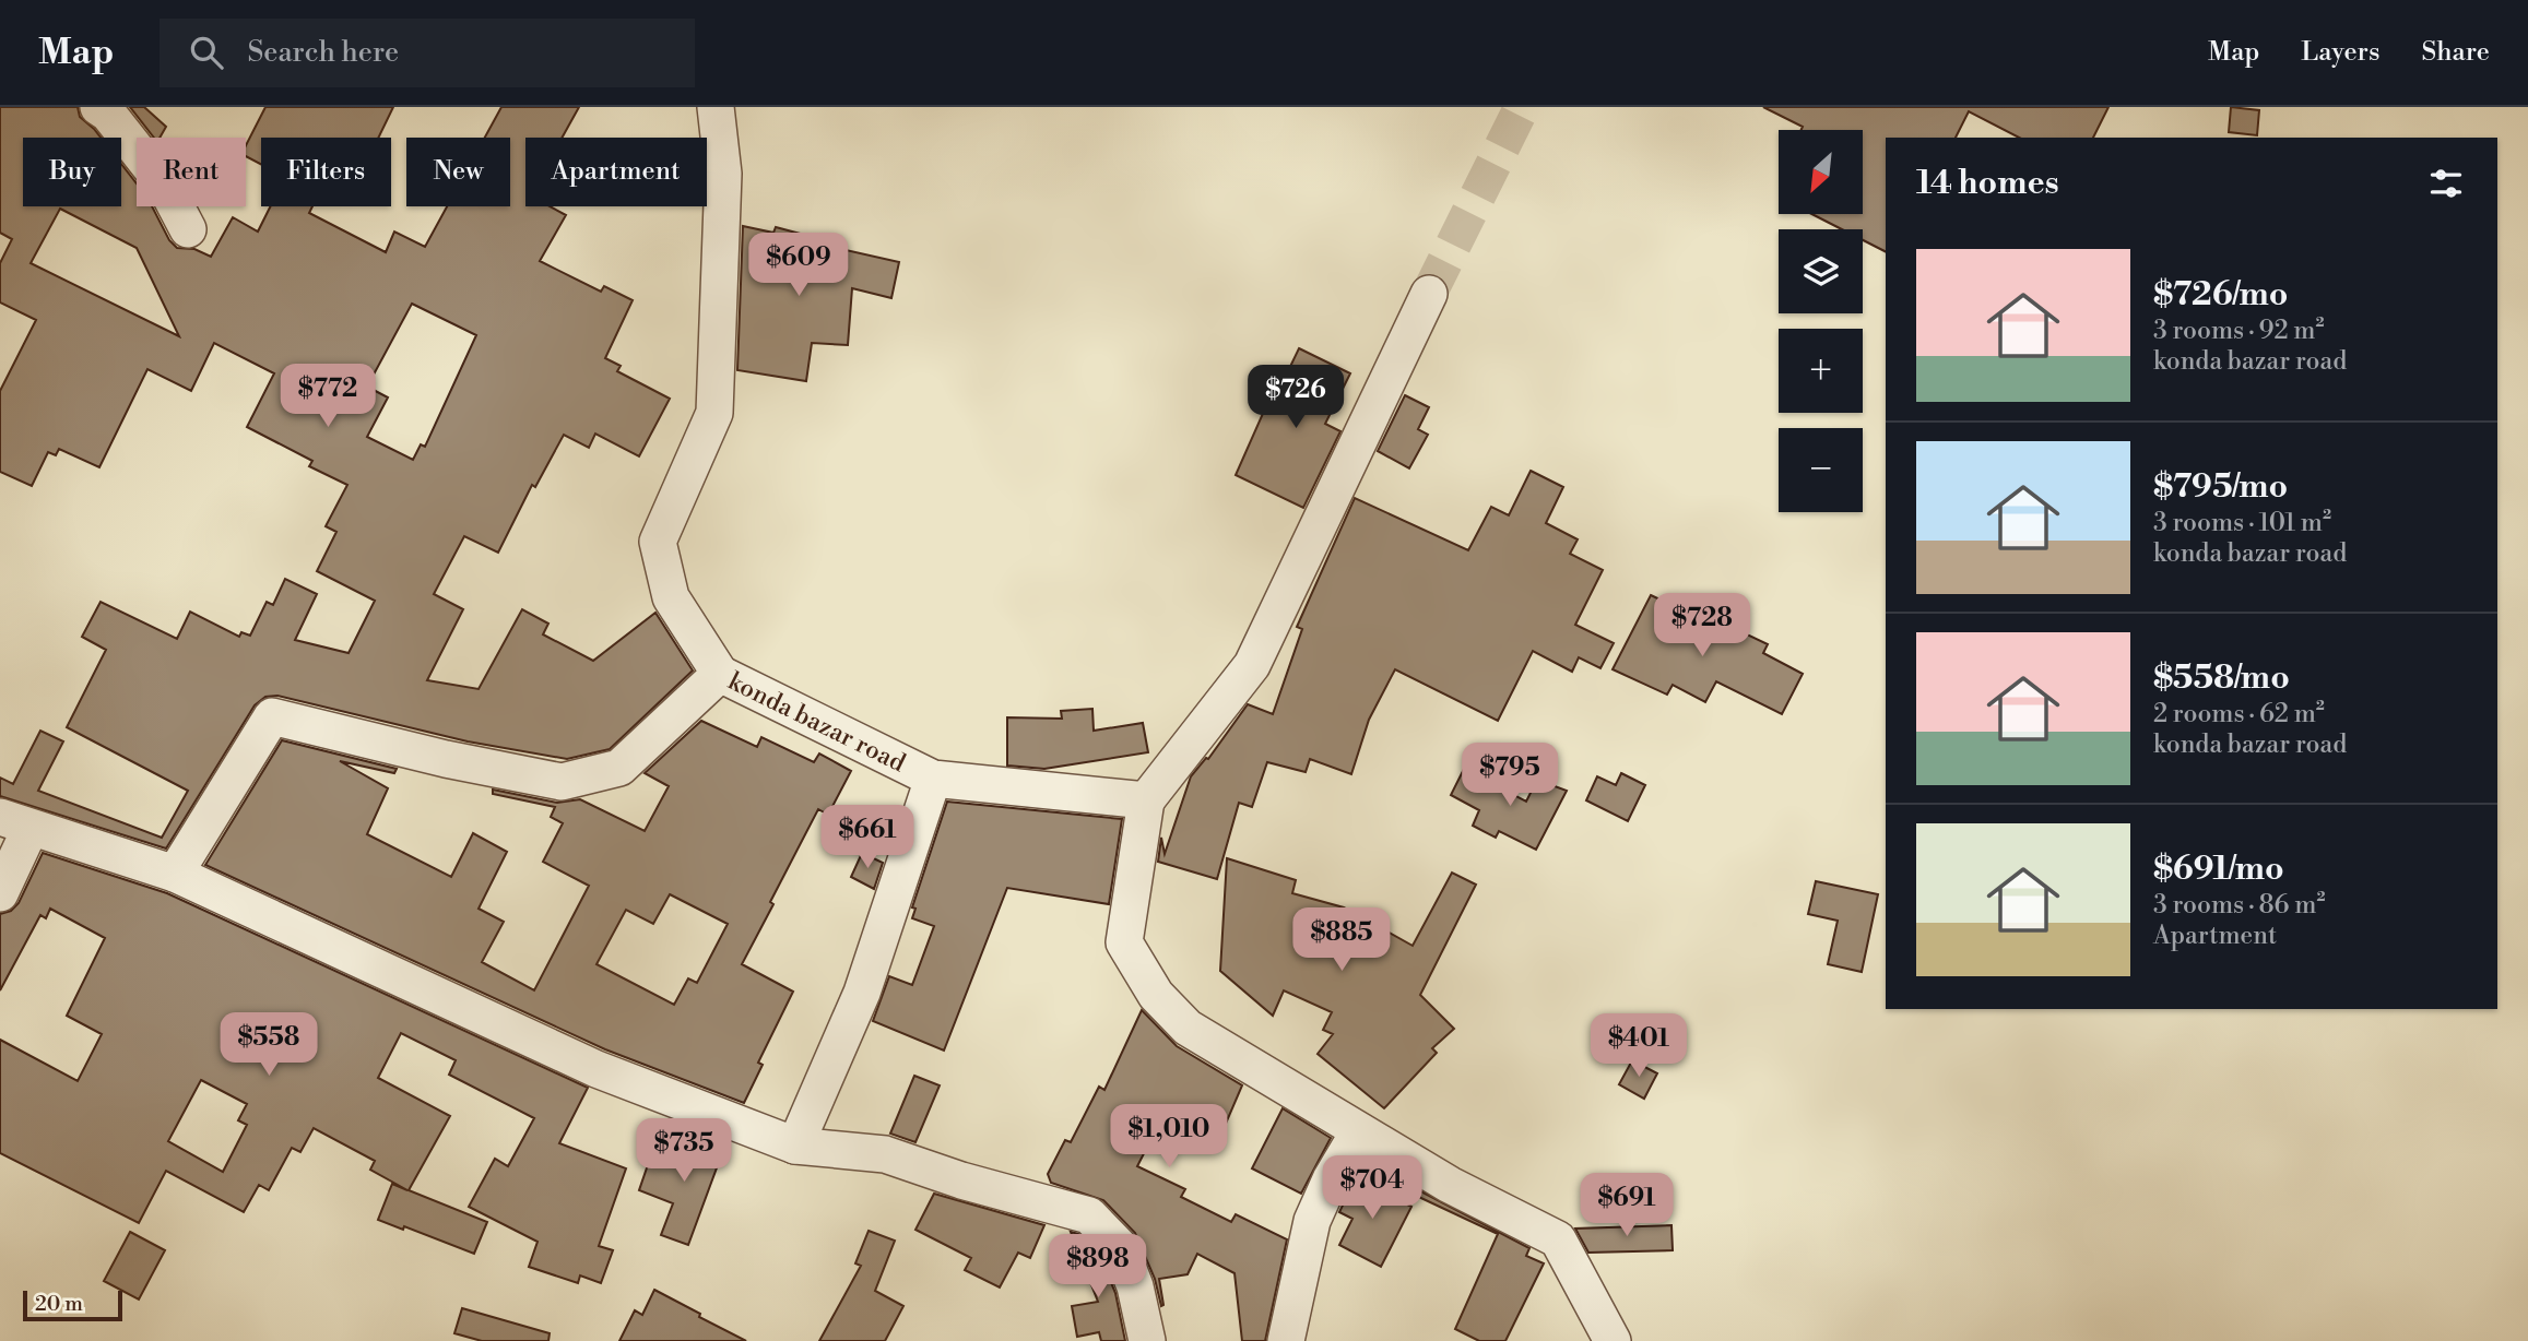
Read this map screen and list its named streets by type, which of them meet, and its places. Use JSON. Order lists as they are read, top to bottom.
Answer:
{
  "streets": {
    "street": ["konda bazar road"]
  },
  "scale_bar": "20 m",
  "north": "bottom left",
  "page": {
    "header": "Map",
    "search": "Search here",
    "nav": ["Map", "Layers", "Share"],
    "map_buttons": ["+", "−"],
    "chip": [
      "Buy",
      "Rent",
      "Filters",
      "New",
      "Apartment"
    ],
    "heading": "14 homes",
    "list": [
      {
        "name": "$726/mo",
        "note": "3 rooms · 92 m² · konda bazar road"
      },
      {
        "name": "$795/mo",
        "note": "3 rooms · 101 m² · konda bazar road"
      },
      {
        "name": "$558/mo",
        "note": "2 rooms · 62 m² · konda bazar road"
      },
      {
        "name": "$691/mo",
        "note": "3 rooms · 86 m² · Apartment"
      }
    ],
    "price": [
      "$609",
      "$772",
      "$726",
      "$728",
      "$795",
      "$661",
      "$885",
      "$558",
      "$401",
      "$1,010",
      "$735",
      "$704",
      "$691",
      "$898"
    ],
    "scale": "20 m"
  }
}
